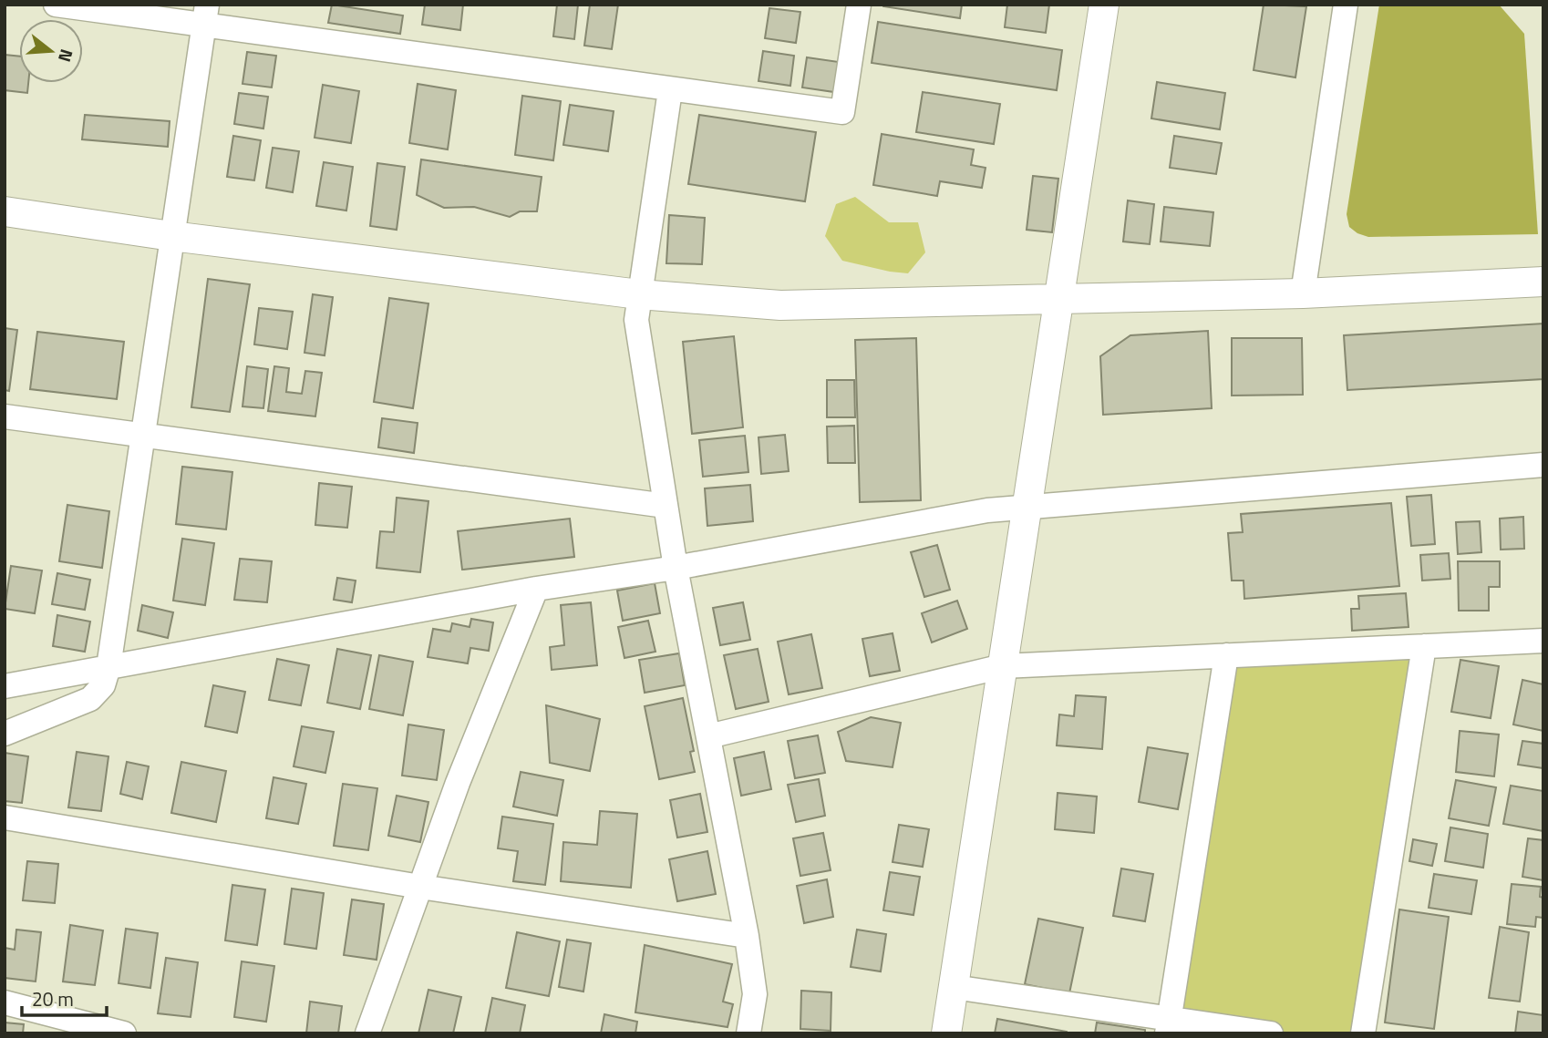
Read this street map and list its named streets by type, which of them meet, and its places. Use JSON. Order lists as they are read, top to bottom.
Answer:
{
  "scale_bar": "20 m",
  "north": "right"
}
